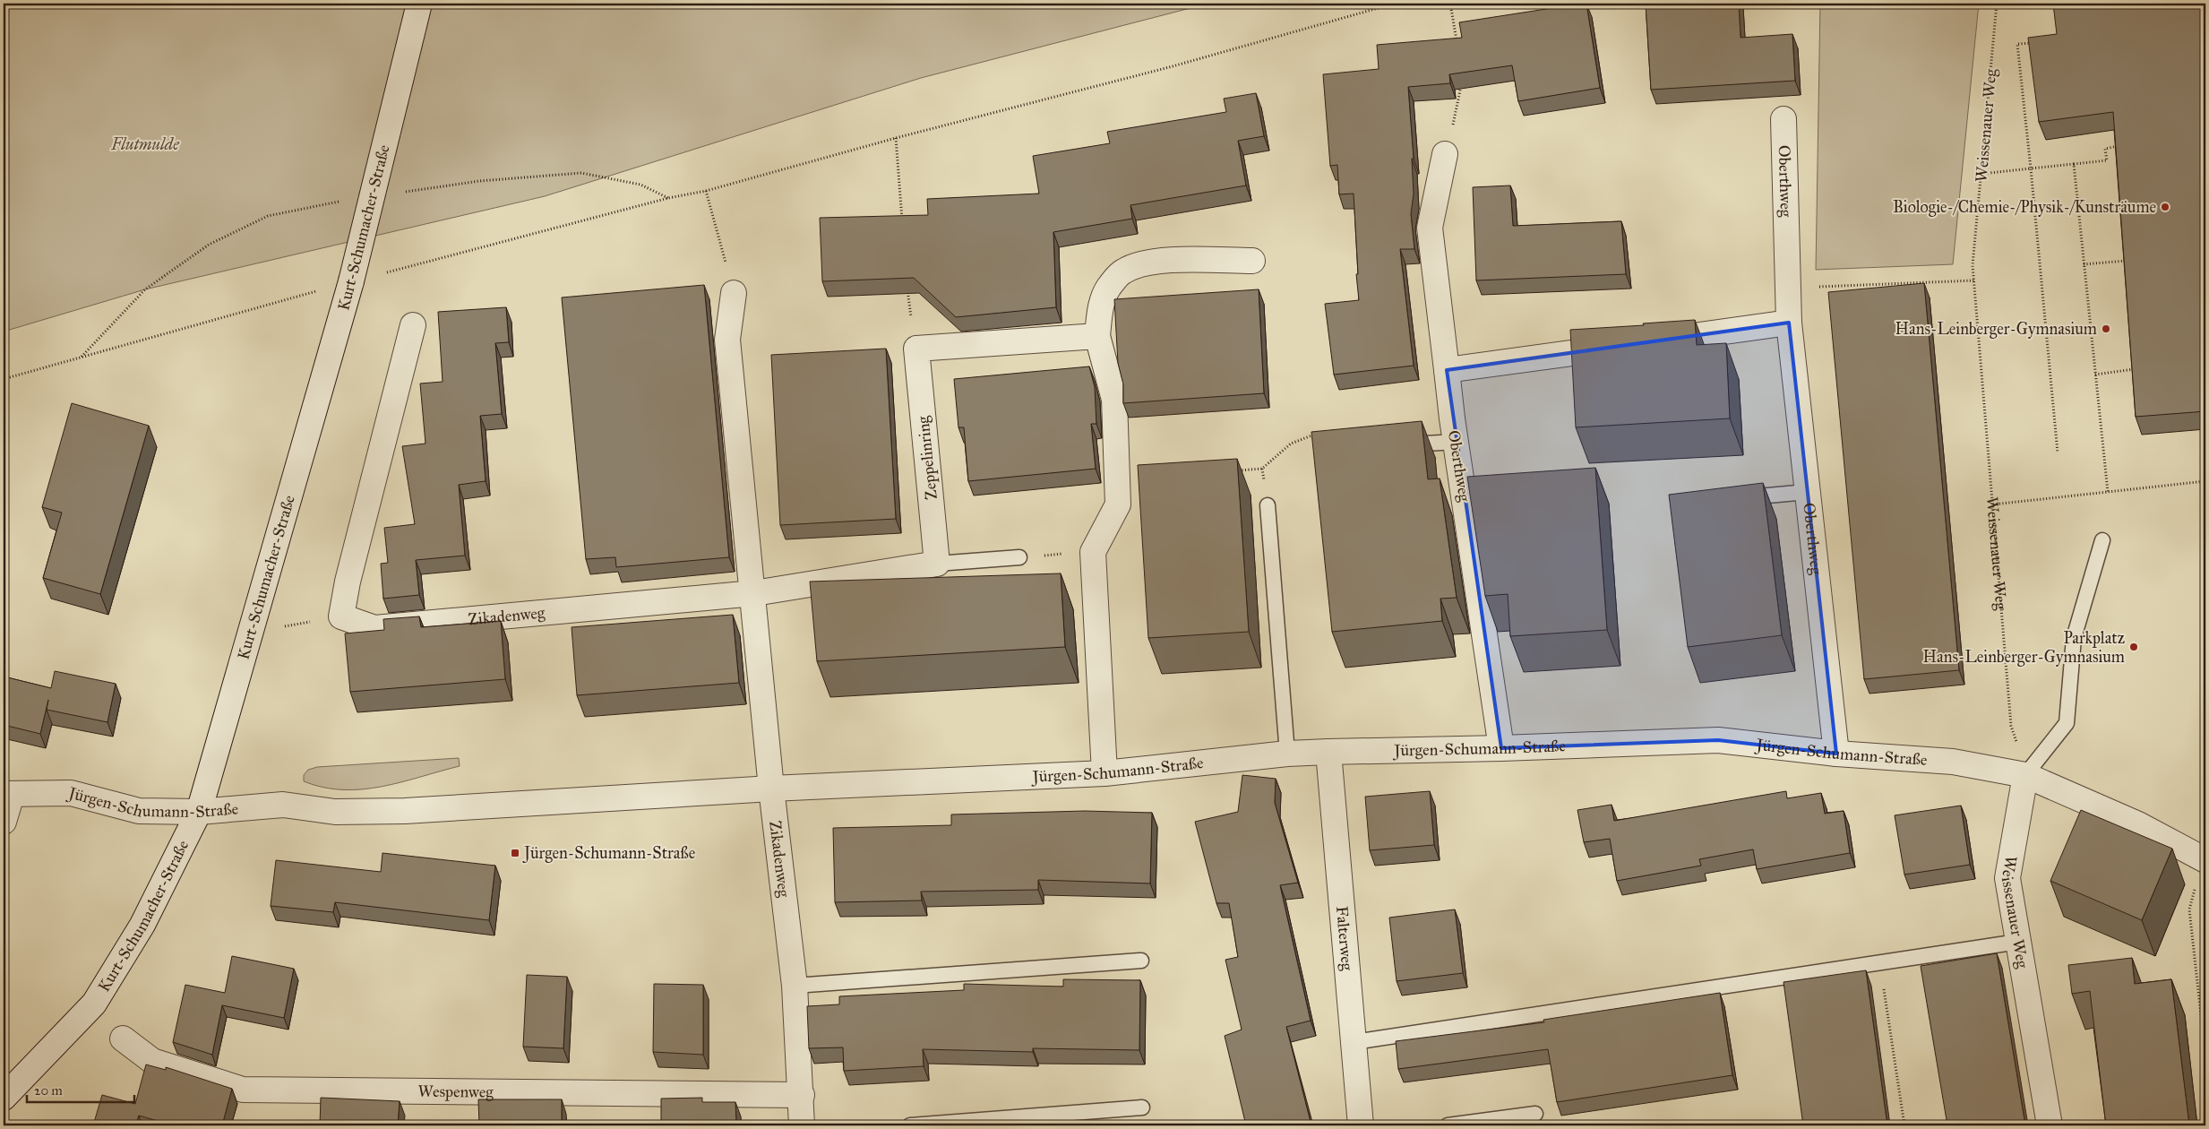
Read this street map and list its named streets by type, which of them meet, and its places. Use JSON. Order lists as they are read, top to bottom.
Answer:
{
  "streets": {
    "street": [
      "Weissenauer Weg",
      "Oberthweg",
      "Kurt-Schumacher-Straße",
      "Zeppelinring",
      "Zikadenweg",
      "Jürgen-Schumann-Straße",
      "Falterweg",
      "Wespenweg"
    ]
  },
  "crossings": [
    ["Weissenauer Weg", "Jürgen-Schumann-Straße"],
    ["Oberthweg", "Jürgen-Schumann-Straße"],
    ["Kurt-Schumacher-Straße", "Jürgen-Schumann-Straße"],
    ["Zikadenweg", "Jürgen-Schumann-Straße"],
    ["Zikadenweg", "Wespenweg"],
    ["Jürgen-Schumann-Straße", "Falterweg"]
  ],
  "parks": ["Flutmulde"],
  "places": {
    "other": ["Biologie-/Chemie-/Physik-/Kunsträume", "Hans-Leinberger-Gymnasium", "Parkplatz Hans-Leinberger-Gymnasium"],
    "transit": ["Jürgen-Schumann-Straße"]
  },
  "scale_bar": "20 m"
}
